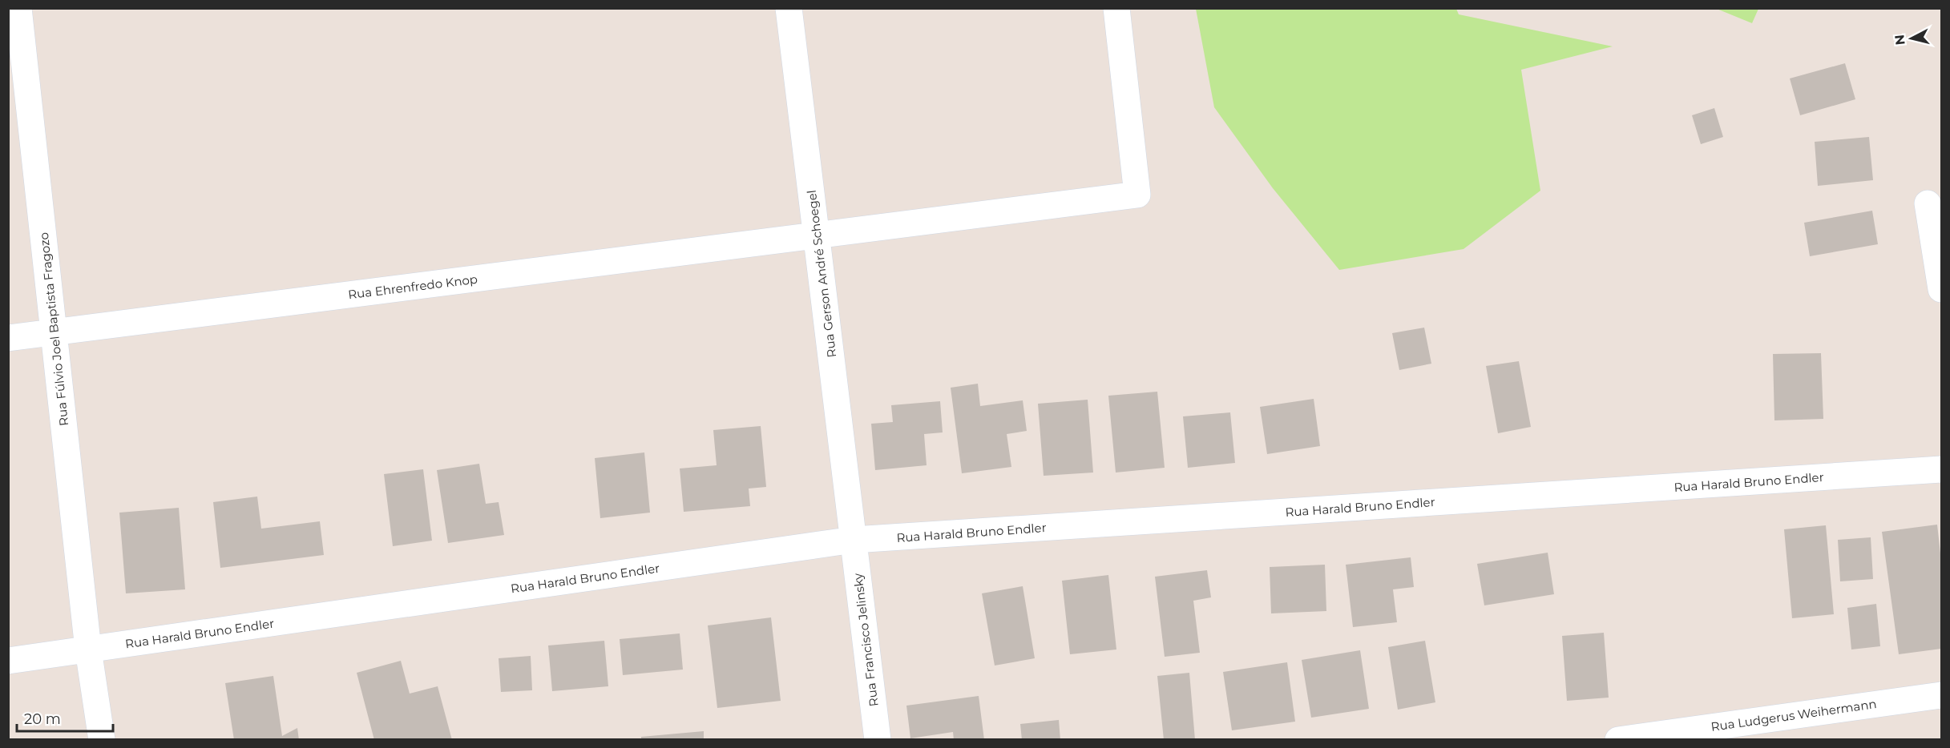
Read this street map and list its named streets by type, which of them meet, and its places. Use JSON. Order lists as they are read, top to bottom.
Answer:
{
  "streets": {
    "street": [
      "Rua Gerson André Schoegel",
      "Rua Ehrenfredo Knop",
      "Rua Fúlvio Joel Baptista Fragozo",
      "Rua Harald Bruno Endler",
      "Rua Francisco Jelinsky",
      "Rua Ludgerus Weihermann"
    ]
  },
  "crossings": [
    ["Rua Gerson André Schoegel", "Rua Ehrenfredo Knop"],
    ["Rua Gerson André Schoegel", "Rua Harald Bruno Endler"],
    ["Rua Gerson André Schoegel", "Rua Francisco Jelinsky"],
    ["Rua Ehrenfredo Knop", "Rua Fúlvio Joel Baptista Fragozo"],
    ["Rua Fúlvio Joel Baptista Fragozo", "Rua Harald Bruno Endler"],
    ["Rua Harald Bruno Endler", "Rua Francisco Jelinsky"]
  ],
  "scale_bar": "20 m",
  "north": "left"
}
